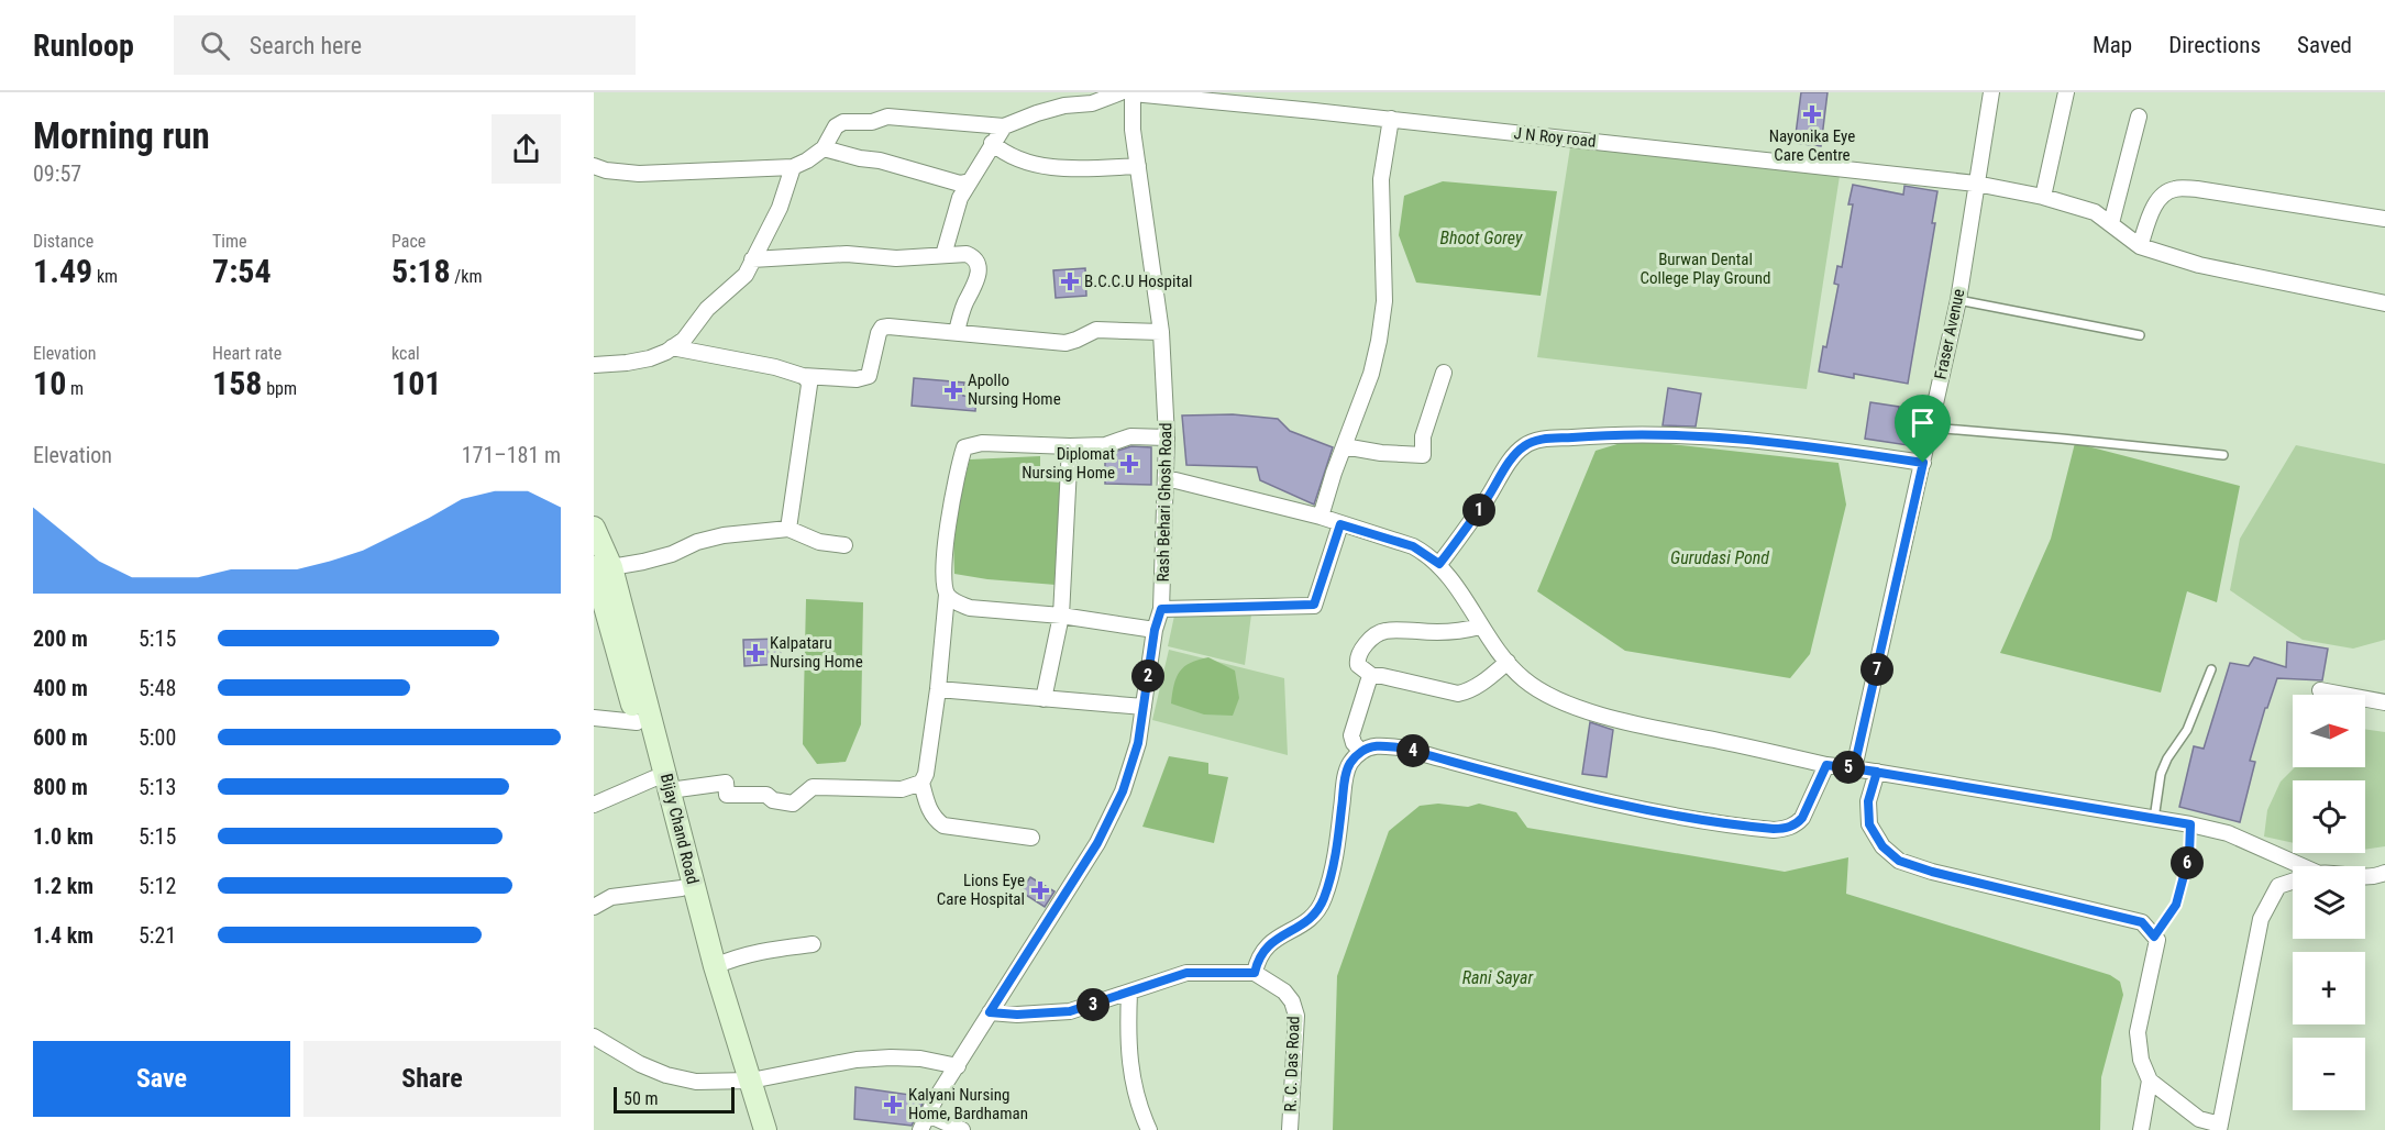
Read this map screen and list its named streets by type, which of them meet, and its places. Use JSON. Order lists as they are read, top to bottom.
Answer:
{
  "streets": {
    "main road": ["Bijay Chand Road"],
    "street": [
      "J N Roy road",
      "Fraser Avenue",
      "Rash Behari Ghosh Road",
      "R. C. Das Road"
    ]
  },
  "crossings": [
    ["J N Roy road", "Fraser Avenue"],
    ["J N Roy road", "Rash Behari Ghosh Road"]
  ],
  "water": ["Bhoot Gorey", "Gurudasi Pond", "Rani Sayar"],
  "parks": ["Burwan Dental College Play Ground"],
  "places": {
    "health": [
      "Nayonika Eye Care Centre",
      "B.C.C.U Hospital",
      "Apollo Nursing Home",
      "Diplomat Nursing Home",
      "Kalpataru Nursing Home",
      "Lions Eye Care Hospital",
      "Kalyani Nursing Home, Bardhaman"
    ]
  },
  "scale_bar": "50 m",
  "north": "right",
  "page": {
    "header": "Runloop",
    "search": "Search here",
    "nav": ["Map", "Directions", "Saved"],
    "heading": ["Morning run", "09:57"],
    "stats": [
      ["Distance", "1.49 km"],
      ["Time", "7:54"],
      ["Pace", "5:18 /km"],
      ["Elevation", "10 m"],
      ["Heart rate", "158 bpm"],
      ["kcal", "101"]
    ],
    "chart": ["Elevation", "171–181 m"],
    "pins": [
      "1",
      "7",
      "2",
      "4",
      "5",
      "6",
      "3"
    ],
    "list": [
      {
        "name": "200 m",
        "note": "5:15"
      },
      {
        "name": "400 m",
        "note": "5:48"
      },
      {
        "name": "600 m",
        "note": "5:00"
      },
      {
        "name": "800 m",
        "note": "5:13"
      },
      {
        "name": "1.0 km",
        "note": "5:15"
      },
      {
        "name": "1.2 km",
        "note": "5:12"
      },
      {
        "name": "1.4 km",
        "note": "5:21"
      }
    ],
    "map_buttons": ["+", "−"],
    "buttons": ["Save", "Share"],
    "scale": "50 m"
  }
}
